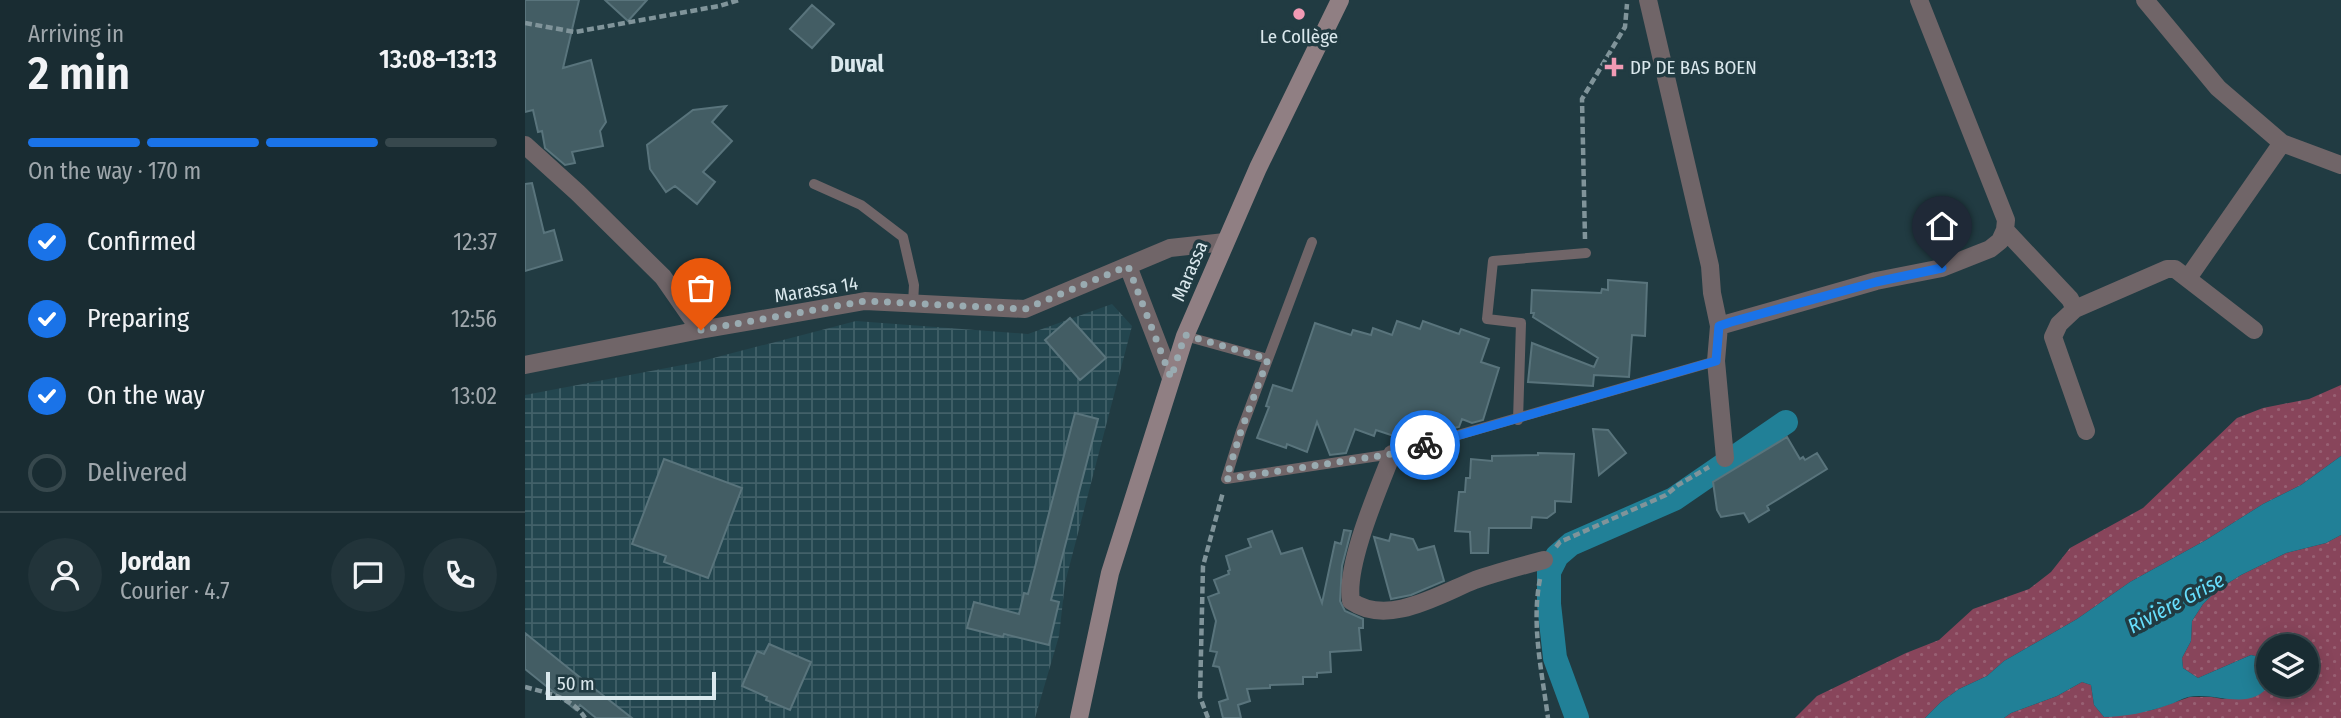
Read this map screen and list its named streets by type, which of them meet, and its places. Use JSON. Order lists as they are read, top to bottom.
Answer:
{
  "streets": {
    "main road": ["Marassa"],
    "street": ["Marassa 14"]
  },
  "crossings": [
    ["Marassa", "Marassa 14"]
  ],
  "districts": ["Duval"],
  "water": ["Rivière Grise"],
  "places": {
    "other": ["Le Collège"],
    "health": ["DP DE BAS BOEN"]
  },
  "scale_bar": "50 m",
  "page": {
    "heading": ["2 min", "Arriving in", "13:08–13:13"],
    "panel": ["Jordan", "Courier · 4.7"],
    "bar": "On the way · 170 m",
    "list": [
      ["Confirmed", "12:37"],
      ["Preparing", "12:56"],
      ["On the way", "13:02"],
      "Delivered"
    ],
    "scale": "50 m"
  }
}
